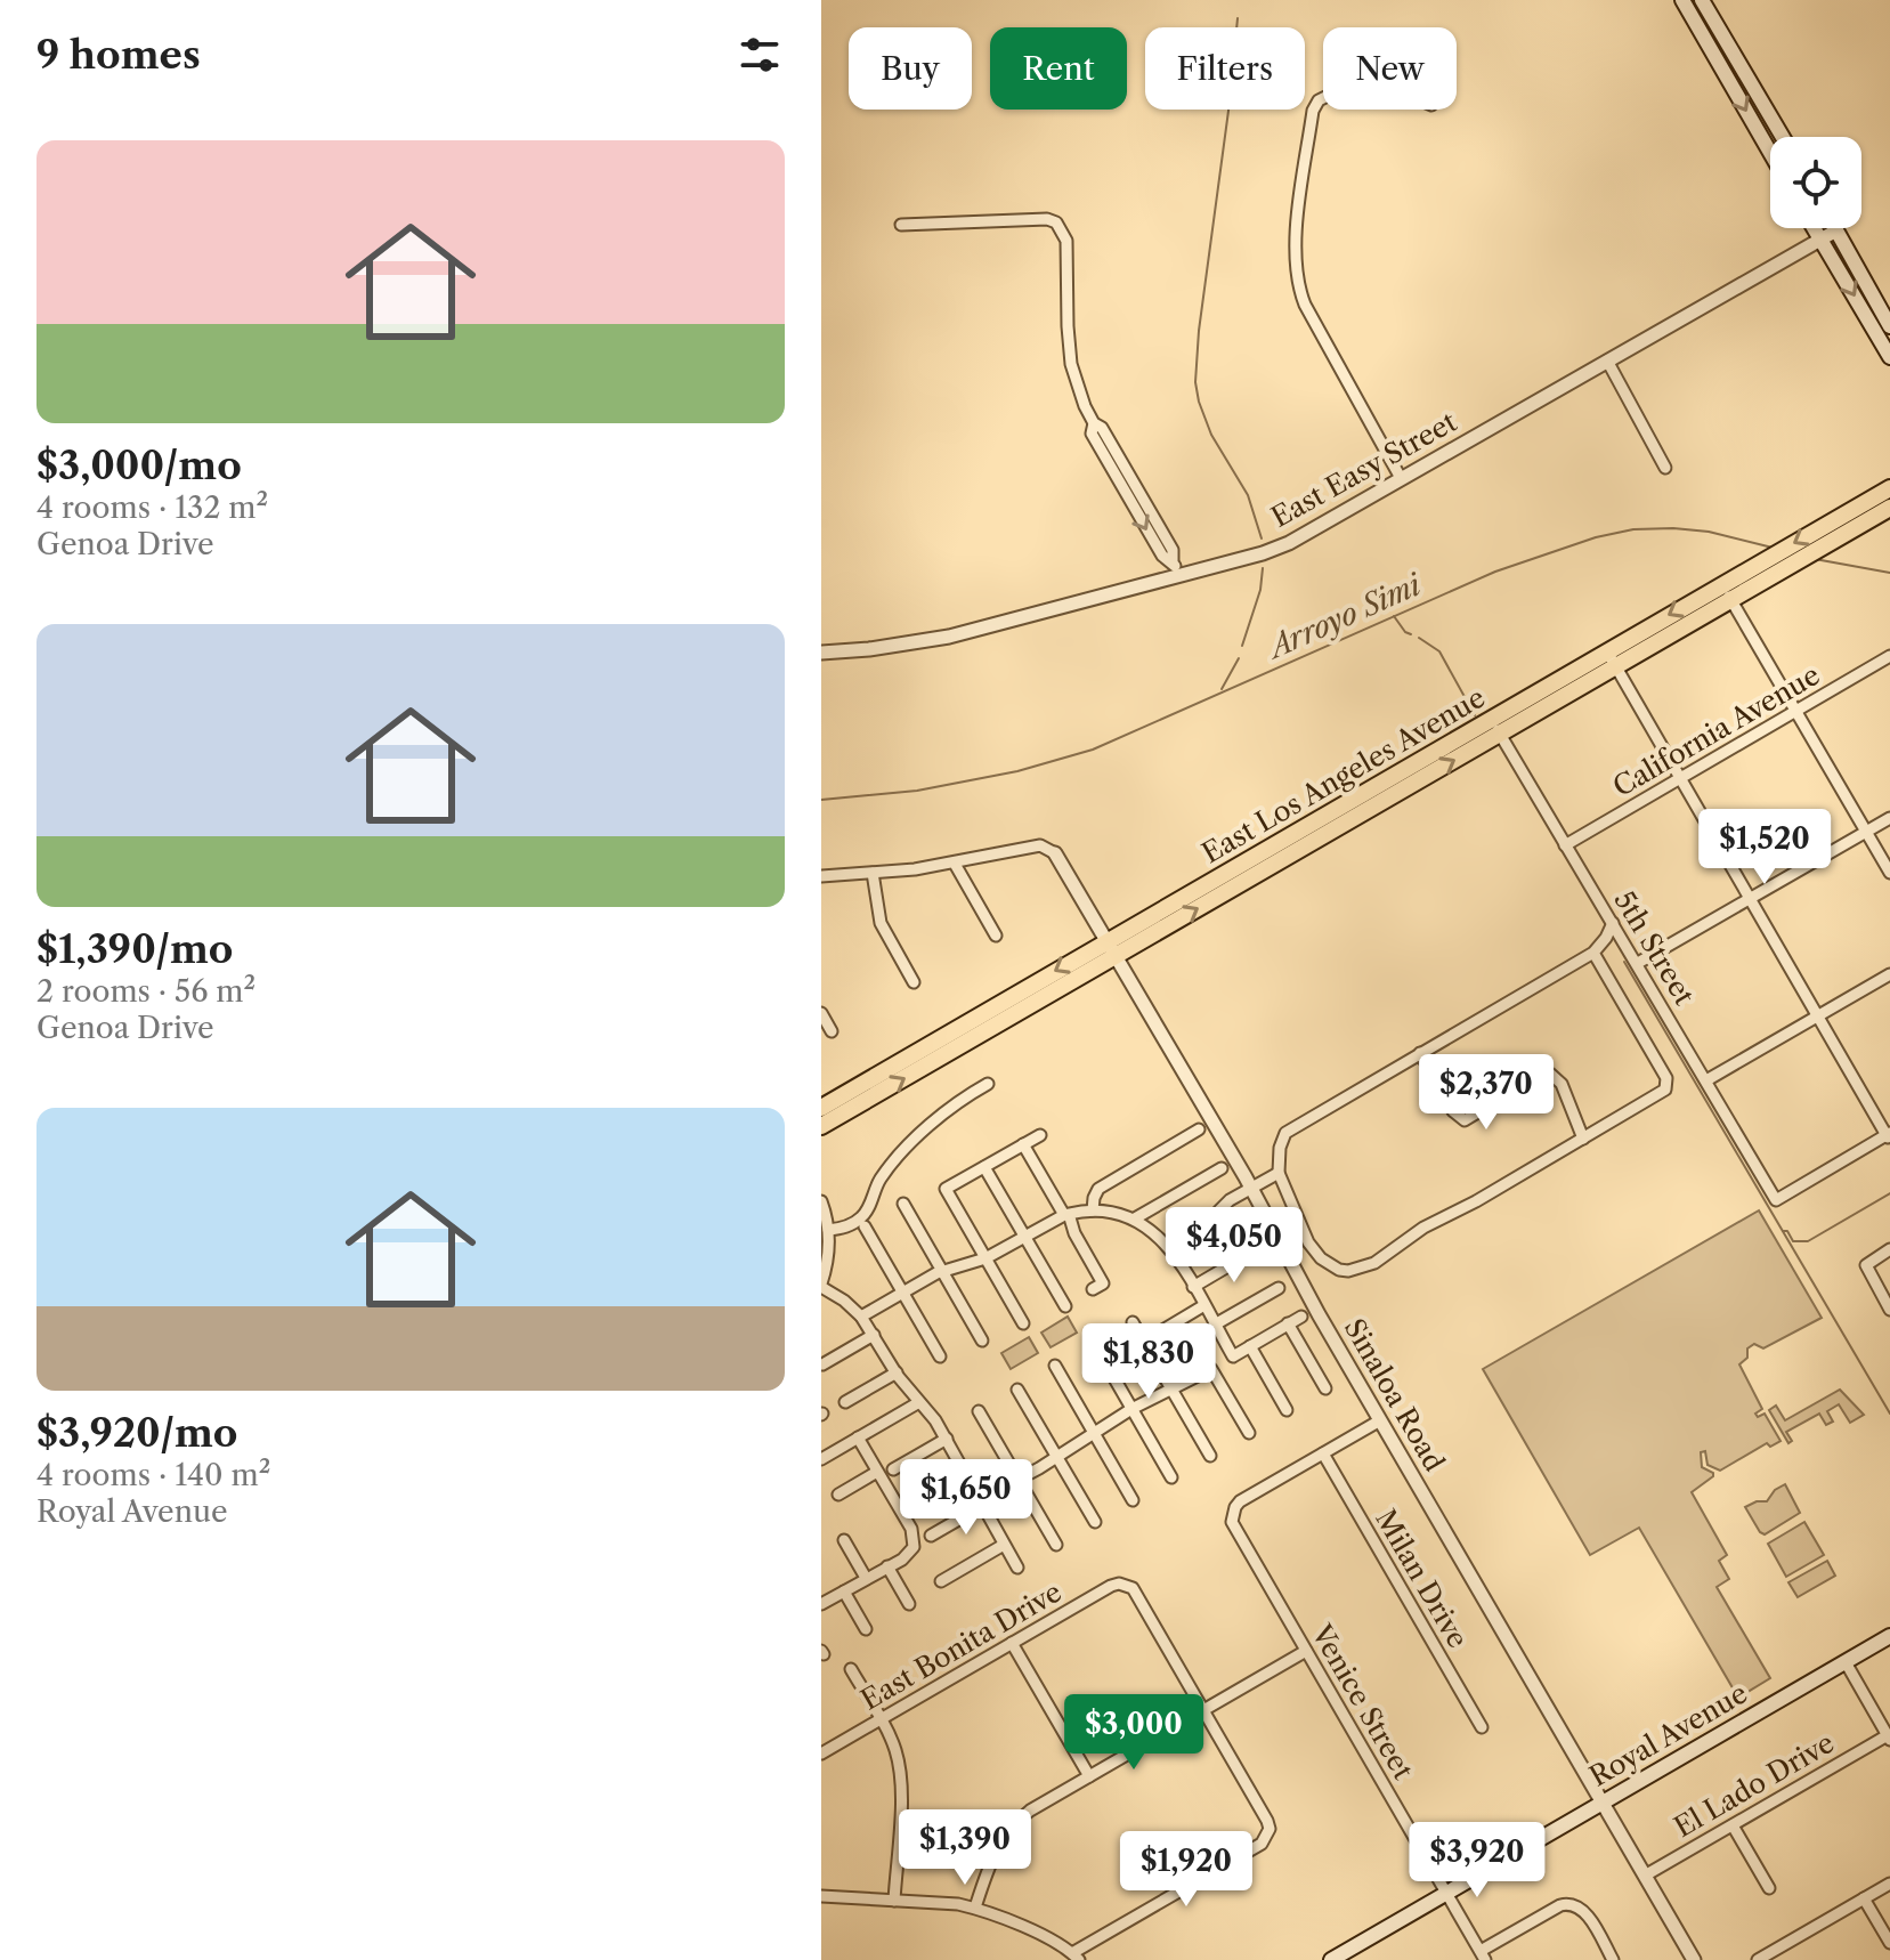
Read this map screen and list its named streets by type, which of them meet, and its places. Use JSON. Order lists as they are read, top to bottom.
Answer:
{
  "streets": {
    "main road": ["East Los Angeles Avenue", "Royal Avenue"],
    "street": [
      "East Easy Street",
      "California Avenue",
      "5th Street",
      "Sinaloa Road",
      "Milan Drive",
      "East Bonita Drive",
      "Venice Street",
      "El Lado Drive"
    ]
  },
  "crossings": [
    ["California Avenue", "5th Street"],
    ["East Los Angeles Avenue", "5th Street"],
    ["East Los Angeles Avenue", "Sinaloa Road"],
    ["Sinaloa Road", "Royal Avenue"],
    ["Sinaloa Road", "El Lado Drive"],
    ["Milan Drive", "Venice Street"],
    ["Venice Street", "Royal Avenue"]
  ],
  "water": ["Arroyo Simi"],
  "page": {
    "heading": "9 homes",
    "chip": [
      "Buy",
      "Rent",
      "Filters",
      "New"
    ],
    "list": [
      {
        "name": "$3,000/mo",
        "note": "4 rooms · 132 m² · Genoa Drive"
      },
      {
        "name": "$1,390/mo",
        "note": "2 rooms · 56 m² · Genoa Drive"
      },
      {
        "name": "$3,920/mo",
        "note": "4 rooms · 140 m² · Royal Avenue"
      }
    ],
    "price": [
      "$1,520",
      "$2,370",
      "$4,050",
      "$1,830",
      "$1,650",
      "$3,000",
      "$1,390",
      "$3,920",
      "$1,920"
    ]
  }
}
